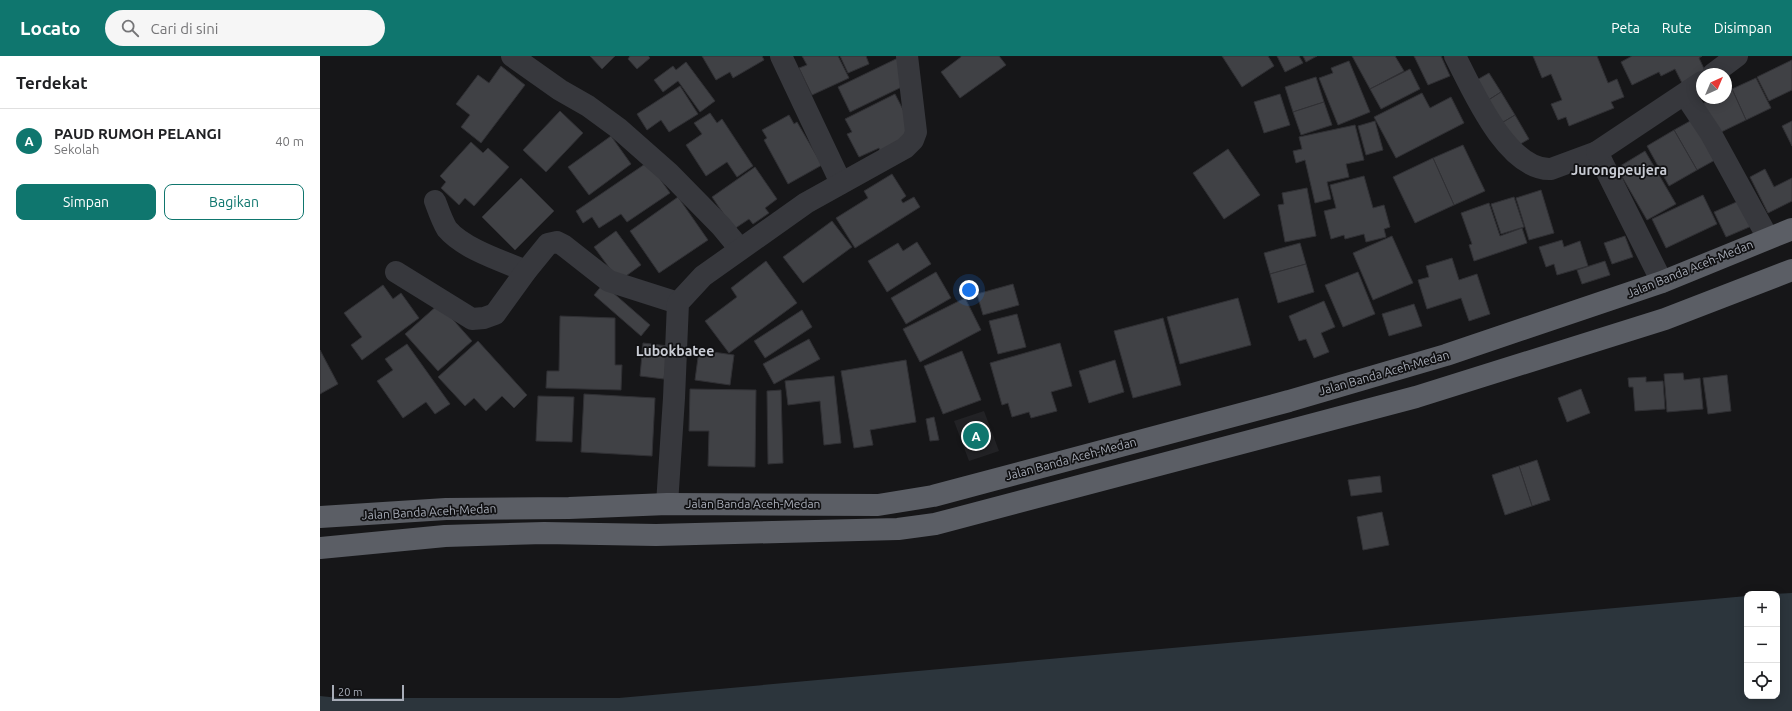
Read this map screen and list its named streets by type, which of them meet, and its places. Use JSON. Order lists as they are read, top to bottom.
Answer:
{
  "streets": {
    "highway": ["Jalan Banda Aceh-Medan"]
  },
  "districts": ["Jurongpeujera", "Lubokbatee"],
  "scale_bar": "20 m",
  "north": "top right",
  "page": {
    "header": "Locato",
    "search": "Cari di sini",
    "nav": ["Peta", "Rute", "Disimpan"],
    "heading": "Terdekat",
    "list": [
      {
        "mark": "A",
        "name": "PAUD RUMOH PELANGI",
        "note": "Sekolah",
        "value": "40 m"
      }
    ],
    "buttons": ["Simpan", "Bagikan"],
    "pins": "A",
    "map_buttons": ["+", "−"],
    "scale": "20 m"
  }
}
